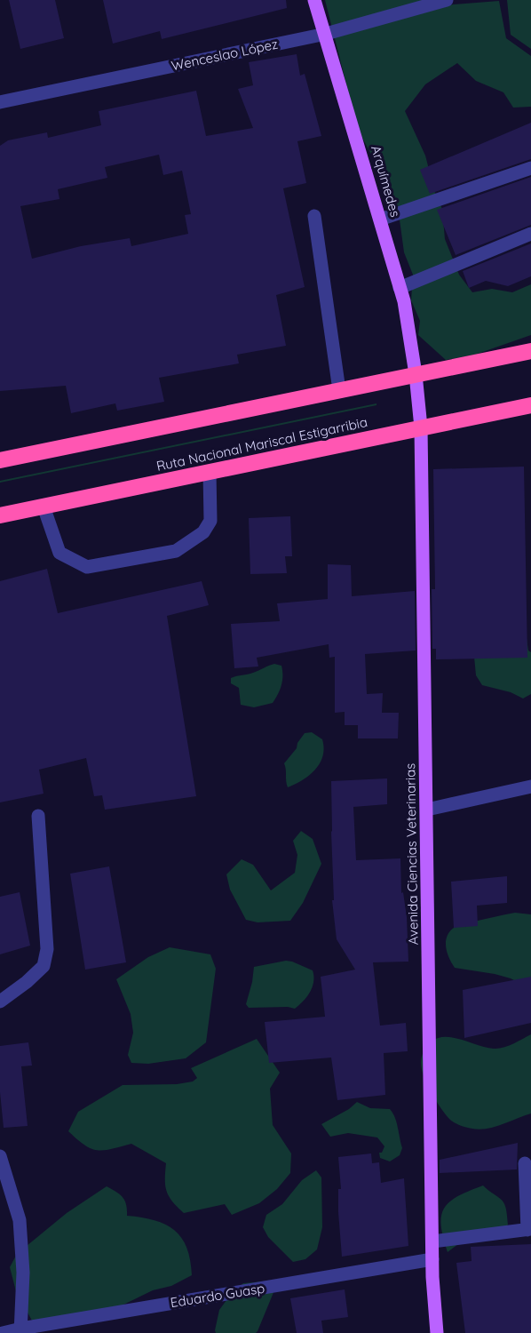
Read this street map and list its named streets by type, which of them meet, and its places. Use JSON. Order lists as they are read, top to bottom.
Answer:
{
  "streets": {
    "highway": ["Ruta Nacional Mariscal Estigarribia"],
    "main road": ["Arquímedes", "Avenida Ciencias Veterinarias"],
    "street": ["Wenceslao López", "Eduardo Guasp"]
  },
  "crossings": [
    ["Wenceslao López", "Arquímedes"],
    ["Arquímedes", "Avenida Ciencias Veterinarias"],
    ["Ruta Nacional Mariscal Estigarribia", "Avenida Ciencias Veterinarias"],
    ["Avenida Ciencias Veterinarias", "Eduardo Guasp"]
  ]
}
